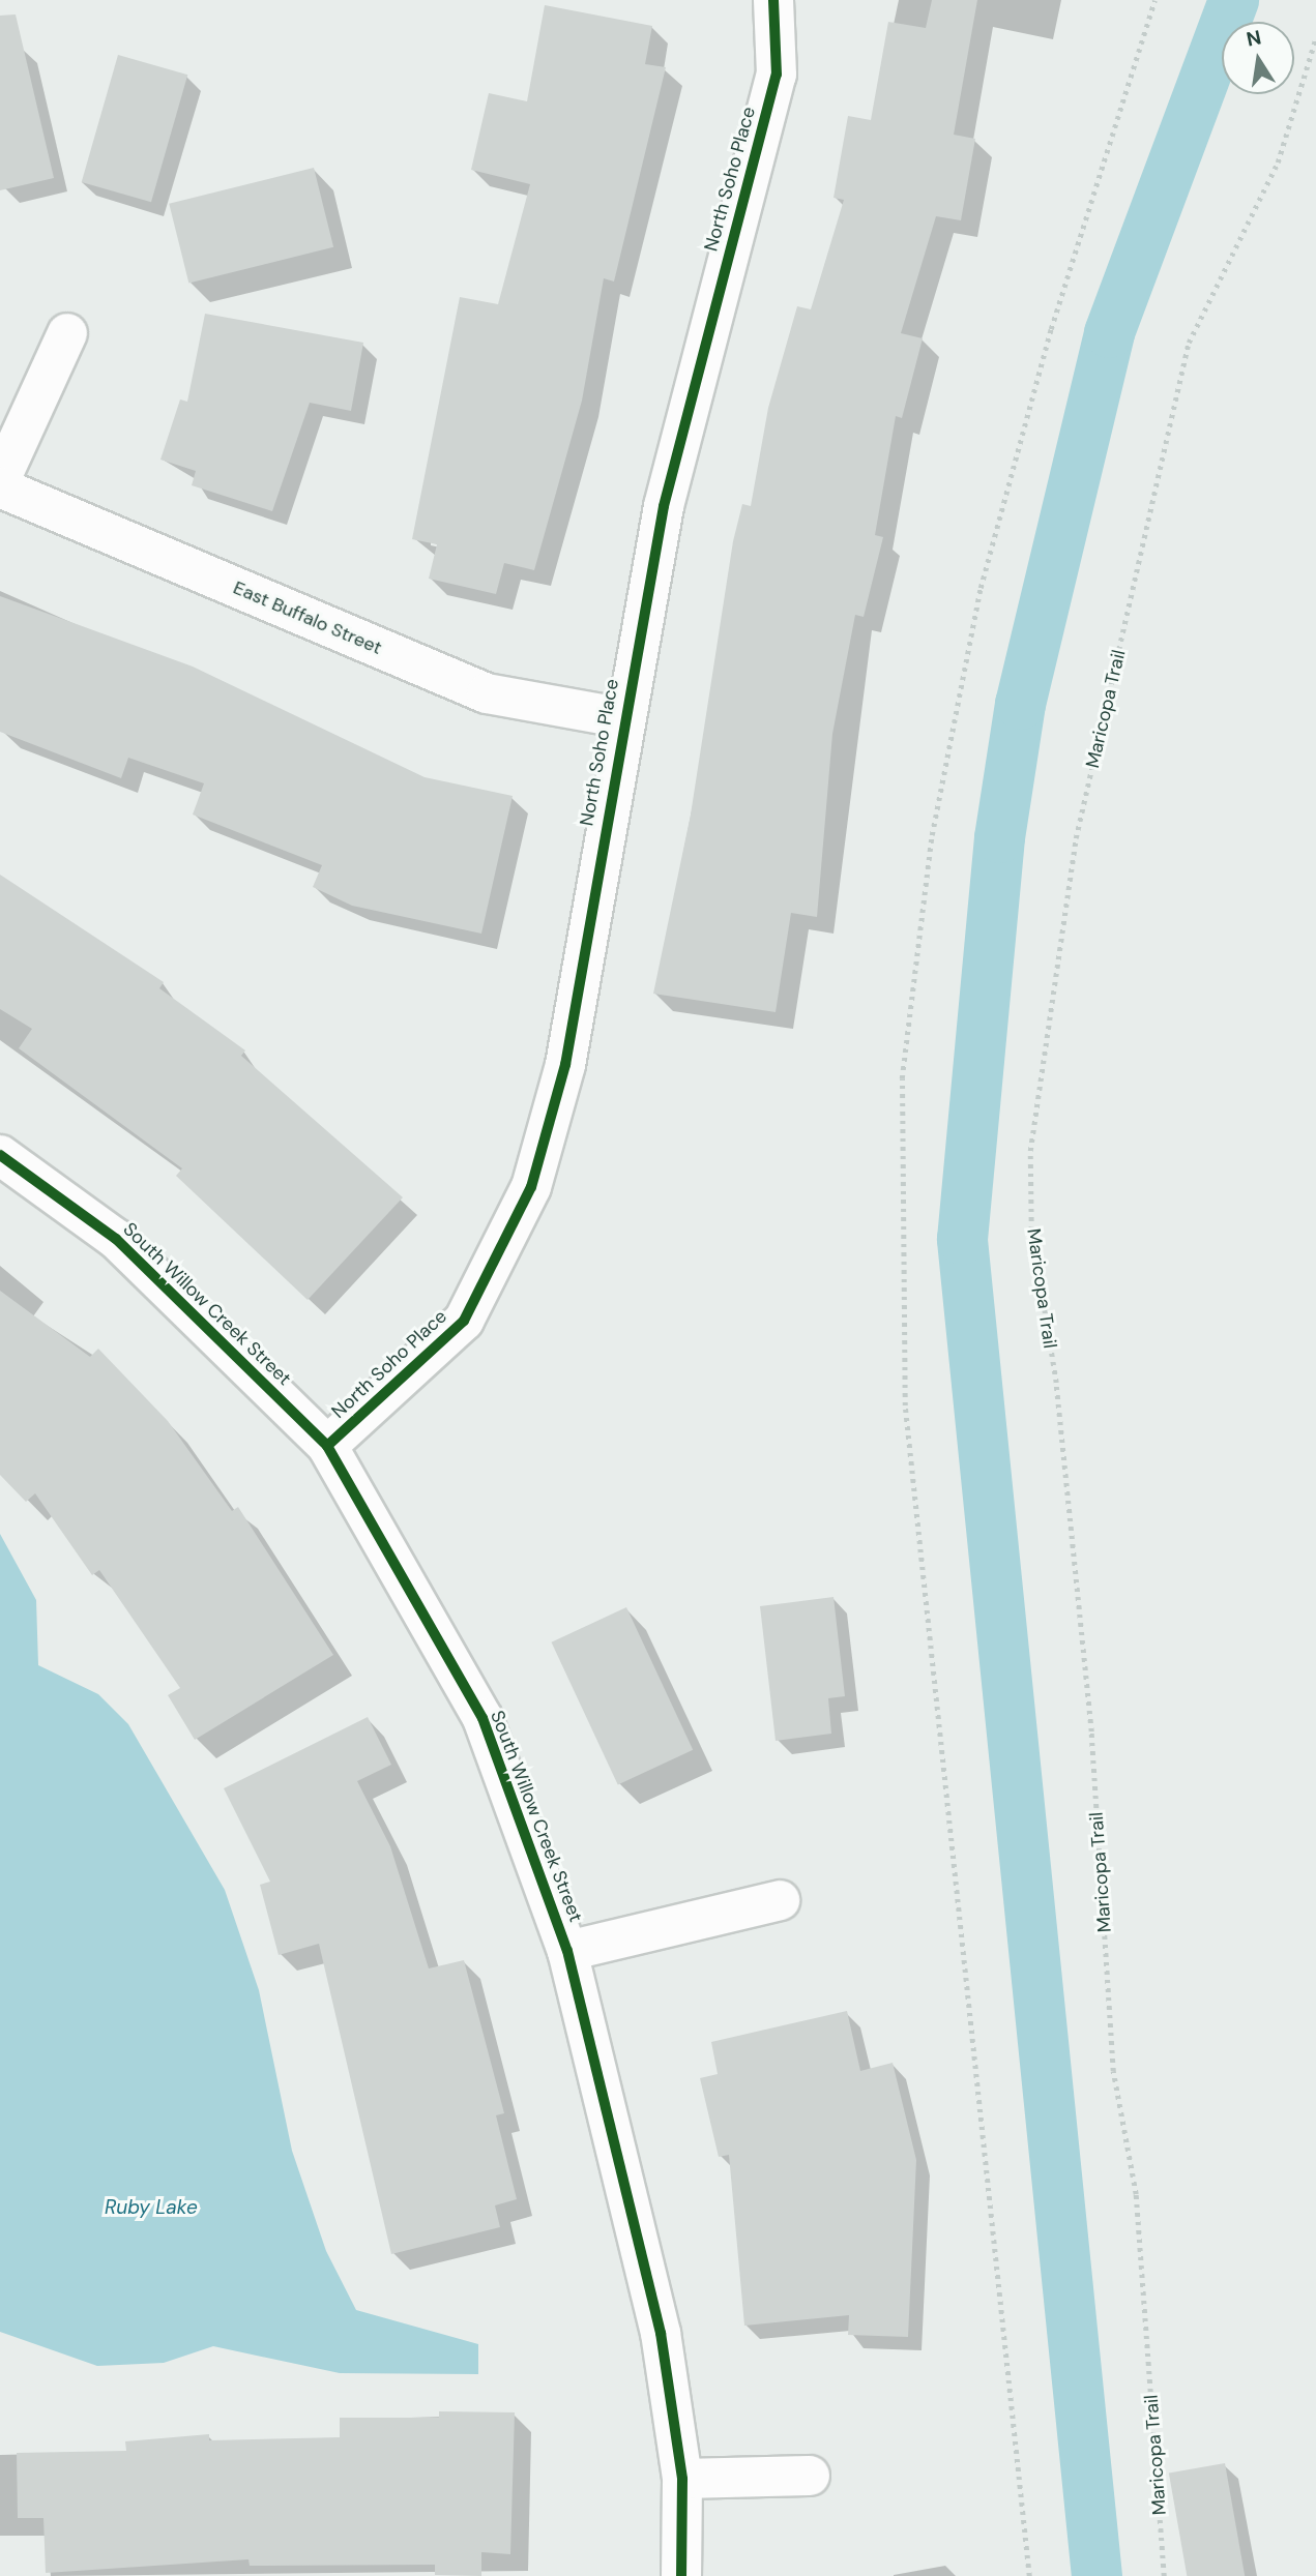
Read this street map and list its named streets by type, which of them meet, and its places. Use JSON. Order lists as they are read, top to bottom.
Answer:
{
  "streets": {
    "street": ["North Soho Place", "East Buffalo Street", "South Willow Creek Street"],
    "path": ["Maricopa Trail"]
  },
  "crossings": [
    ["North Soho Place", "East Buffalo Street"],
    ["North Soho Place", "South Willow Creek Street"]
  ],
  "water": ["Ruby Lake"],
  "north": "top"
}
